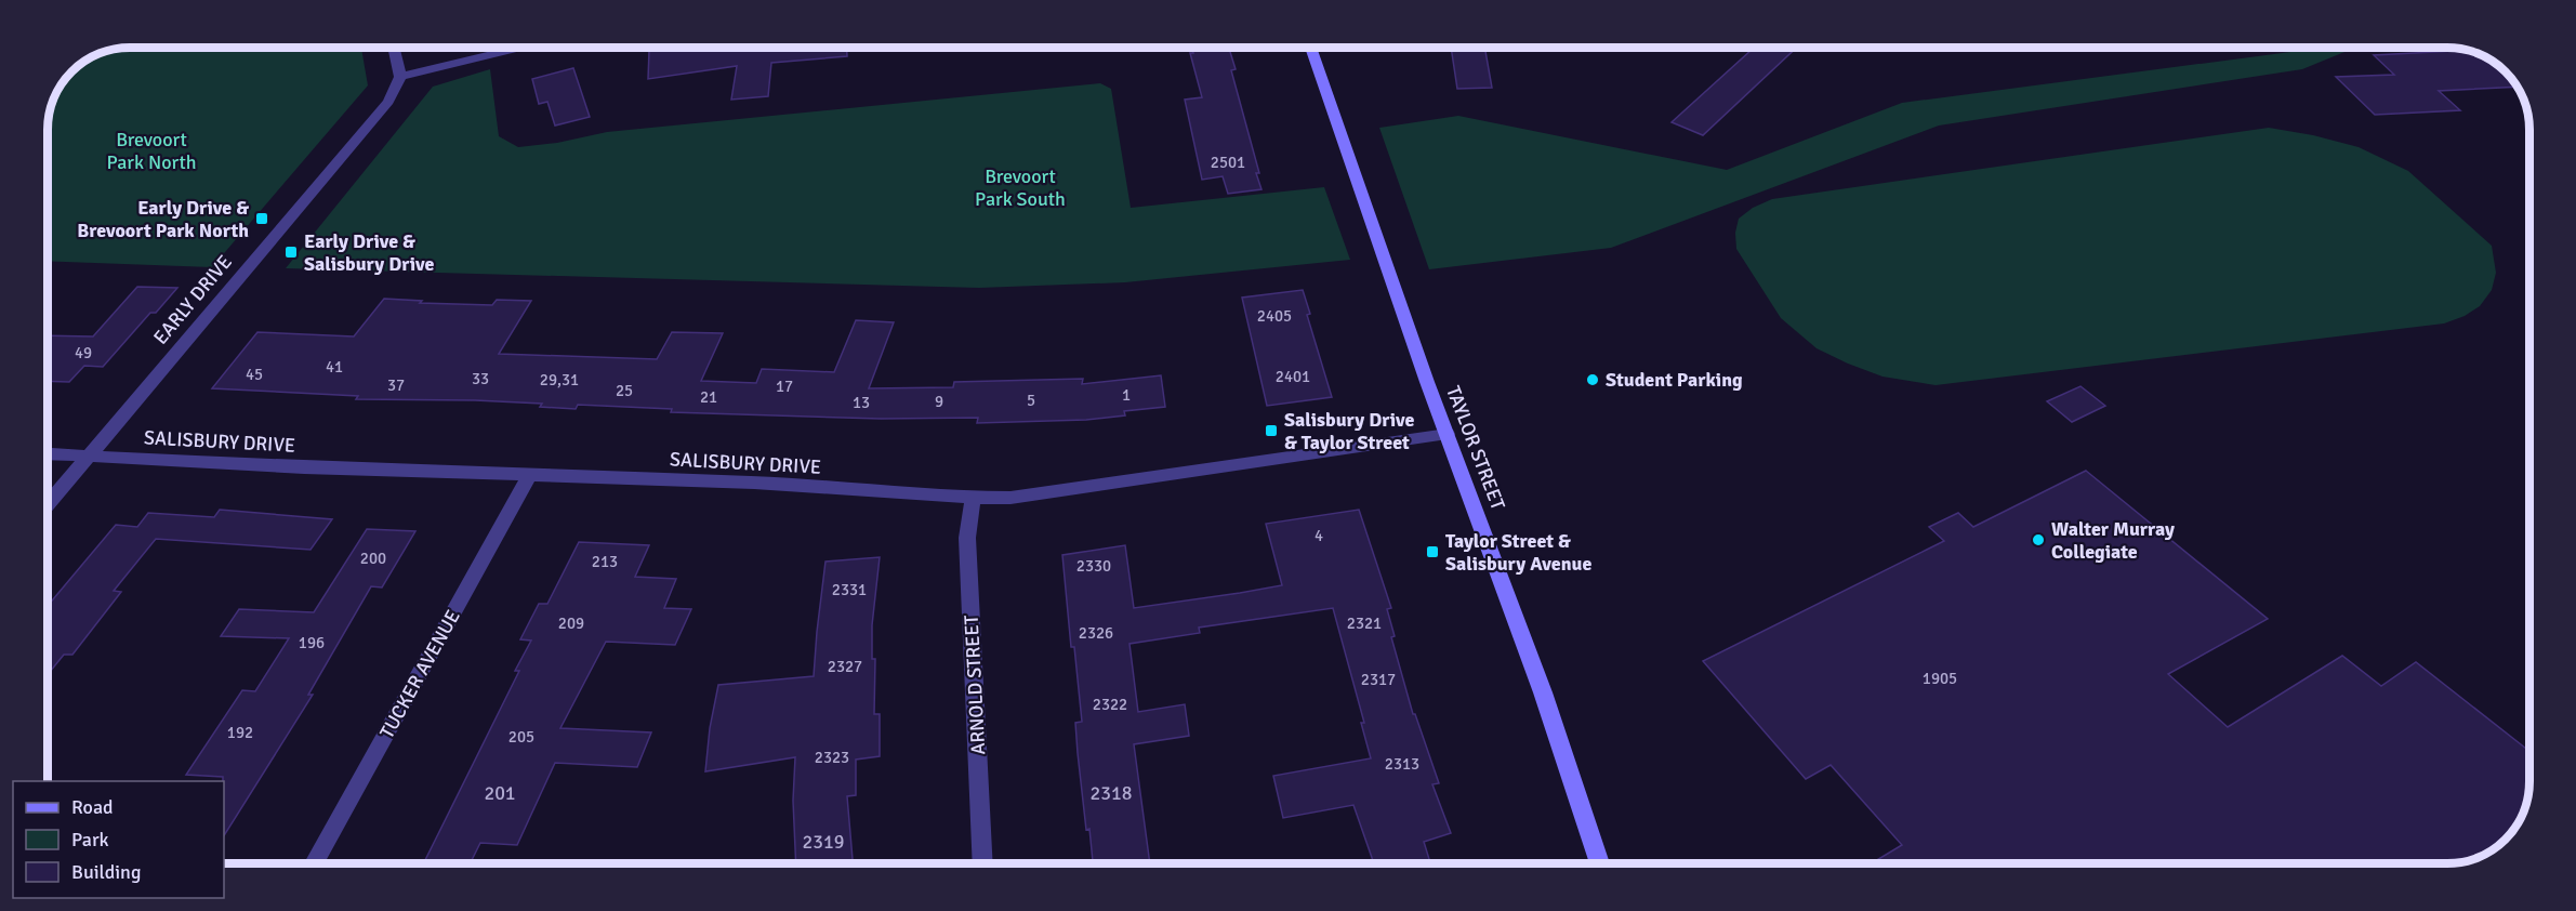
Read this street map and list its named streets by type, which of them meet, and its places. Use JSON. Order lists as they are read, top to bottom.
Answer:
{
  "streets": {
    "main road": ["TAYLOR STREET"],
    "street": [
      "EARLY DRIVE",
      "SALISBURY DRIVE",
      "TUCKER AVENUE",
      "ARNOLD STREET"
    ]
  },
  "crossings": [
    ["EARLY DRIVE", "SALISBURY DRIVE"],
    ["SALISBURY DRIVE", "TAYLOR STREET"],
    ["SALISBURY DRIVE", "TUCKER AVENUE"],
    ["SALISBURY DRIVE", "ARNOLD STREET"]
  ],
  "parks": ["Brevoort Park North", "Brevoort Park South"],
  "places": {
    "transit": [
      "Early Drive & Brevoort Park North",
      "Early Drive & Salisbury Drive",
      "Salisbury Drive & Taylor Street",
      "Taylor Street & Salisbury Avenue"
    ],
    "other": ["Student Parking", "Walter Murray Collegiate"]
  },
  "house_numbers": [
    "2501",
    "2405",
    "49",
    "41",
    "45",
    "2401",
    "33",
    "29,31",
    "37",
    "17",
    "25",
    "1",
    "21",
    "5",
    "9",
    "13",
    "4",
    "200",
    "213",
    "2330",
    "2331",
    "209",
    "2321",
    "2326",
    "196",
    "2327",
    "1905",
    "2317",
    "2322",
    "192",
    "205",
    "2323",
    "2313",
    "201",
    "2318",
    "2319"
  ],
  "legend": ["Road", "Park", "Building"]
}
